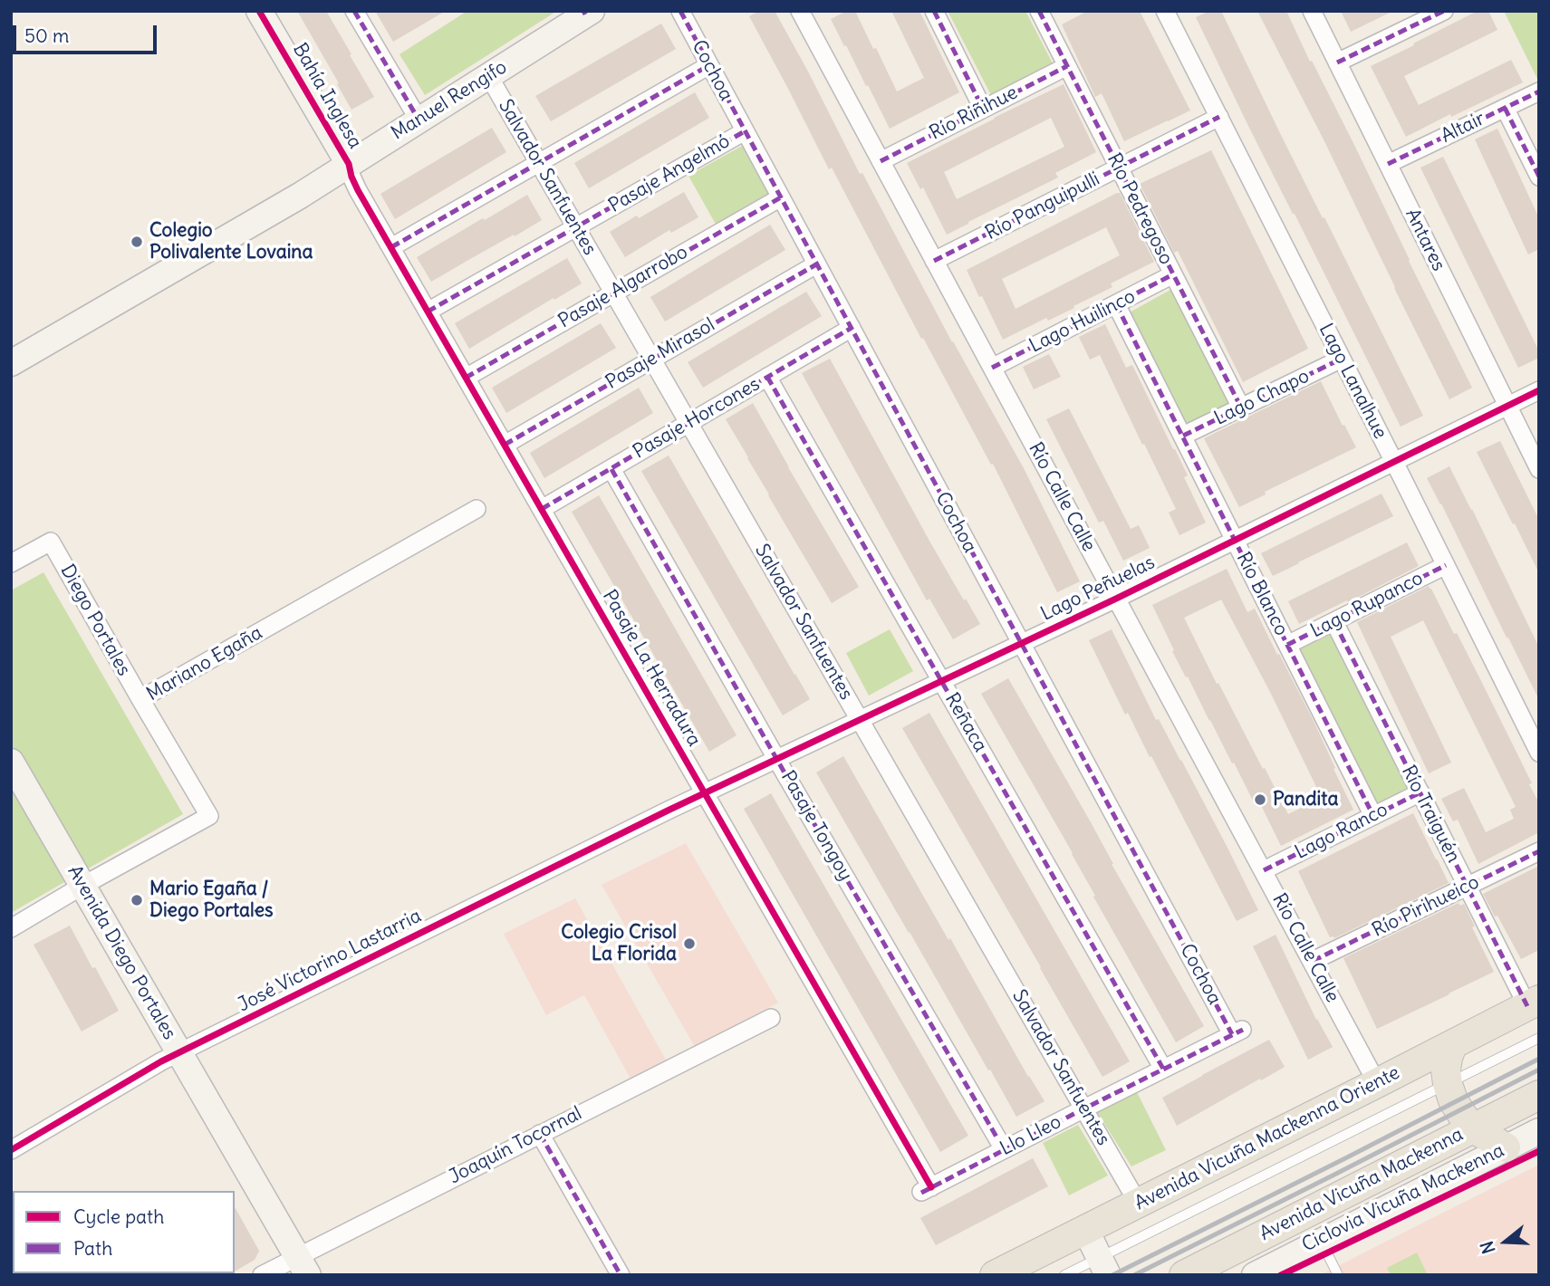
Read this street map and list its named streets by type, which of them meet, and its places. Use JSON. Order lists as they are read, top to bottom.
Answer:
{
  "streets": {
    "main road": ["Avenida Vicuña Mackenna Oriente", "Avenida Vicuña Mackenna"],
    "street": [
      "Cochoa",
      "Bahía Inglesa",
      "Manuel Rengifo",
      "Río Riñihue",
      "Altair",
      "Pasaje Angelmó",
      "Salvador Sanfuentes",
      "Río Panguipulli",
      "Río Pedregoso",
      "Antares",
      "Pasaje Algarrobo",
      "Lago Huilinco",
      "Pasaje Mirasol",
      "Lago Lanalhue",
      "Lago Chapo",
      "Pasaje Horcones",
      "Río Calle Calle",
      "Lago Peñuelas",
      "Río Blanco",
      "Lago Rupanco",
      "Diego Portales",
      "Mariano Egaña",
      "Pasaje La Herradura",
      "Reñaca",
      "Río Traiguén",
      "Pasaje Tongoy",
      "Lago Ranco",
      "Río Pirihueico",
      "Avenida Diego Portales",
      "José Victorino Lastarria",
      "Llo Lleo",
      "Joaquín Tocornal"
    ],
    "cycle path": ["Ciclovia Vicuña Mackenna"]
  },
  "crossings": [
    ["Cochoa", "Pasaje Angelmó"],
    ["Cochoa", "Pasaje Algarrobo"],
    ["Cochoa", "Pasaje Mirasol"],
    ["Cochoa", "Pasaje Horcones"],
    ["Cochoa", "Lago Peñuelas"],
    ["Cochoa", "Llo Lleo"],
    ["Bahía Inglesa", "Manuel Rengifo"],
    ["Bahía Inglesa", "Pasaje La Herradura"],
    ["Manuel Rengifo", "Salvador Sanfuentes"],
    ["Manuel Rengifo", "Pasaje La Herradura"],
    ["Río Riñihue", "Río Pedregoso"],
    ["Río Riñihue", "Río Calle Calle"],
    ["Altair", "Antares"],
    ["Pasaje Angelmó", "Salvador Sanfuentes"],
    ["Pasaje Angelmó", "Pasaje La Herradura"],
    ["Salvador Sanfuentes", "Pasaje Algarrobo"],
    ["Salvador Sanfuentes", "Pasaje Mirasol"],
    ["Salvador Sanfuentes", "Pasaje Horcones"],
    ["Salvador Sanfuentes", "Lago Peñuelas"],
    ["Salvador Sanfuentes", "Llo Lleo"],
    ["Salvador Sanfuentes", "Avenida Vicuña Mackenna Oriente"],
    ["Río Panguipulli", "Río Pedregoso"],
    ["Río Panguipulli", "Lago Lanalhue"],
    ["Río Panguipulli", "Río Calle Calle"],
    ["Río Pedregoso", "Lago Huilinco"],
    ["Río Pedregoso", "Lago Chapo"],
    ["Antares", "Lago Peñuelas"],
    ["Pasaje Algarrobo", "Pasaje La Herradura"],
    ["Lago Huilinco", "Río Calle Calle"],
    ["Lago Huilinco", "Río Blanco"],
    ["Pasaje Mirasol", "Pasaje La Herradura"],
    ["Lago Lanalhue", "Lago Chapo"],
    ["Lago Lanalhue", "Lago Peñuelas"],
    ["Lago Lanalhue", "Lago Rupanco"],
    ["Lago Chapo", "Río Blanco"],
    ["Pasaje Horcones", "Pasaje La Herradura"],
    ["Pasaje Horcones", "Reñaca"],
    ["Pasaje Horcones", "Pasaje Tongoy"],
    ["Río Calle Calle", "Lago Peñuelas"],
    ["Río Calle Calle", "Lago Ranco"],
    ["Río Calle Calle", "Río Pirihueico"],
    ["Río Calle Calle", "Avenida Vicuña Mackenna Oriente"],
    ["Lago Peñuelas", "Río Blanco"],
    ["Lago Peñuelas", "Pasaje La Herradura"],
    ["Lago Peñuelas", "Reñaca"],
    ["Lago Peñuelas", "Pasaje Tongoy"],
    ["Lago Peñuelas", "José Victorino Lastarria"],
    ["Río Blanco", "Lago Rupanco"],
    ["Río Blanco", "Lago Ranco"],
    ["Lago Rupanco", "Río Traiguén"],
    ["Diego Portales", "Mariano Egaña"],
    ["Mariano Egaña", "Avenida Diego Portales"],
    ["Pasaje La Herradura", "Llo Lleo"],
    ["Reñaca", "Llo Lleo"],
    ["Río Traiguén", "Lago Ranco"],
    ["Río Traiguén", "Río Pirihueico"],
    ["Río Traiguén", "Avenida Vicuña Mackenna Oriente"],
    ["Pasaje Tongoy", "Llo Lleo"],
    ["Avenida Diego Portales", "José Victorino Lastarria"],
    ["Avenida Diego Portales", "Joaquín Tocornal"]
  ],
  "places": [
    "Colegio Polivalente Lovaina",
    "Pandita",
    "Mario Egaña / Diego Portales",
    "Colegio Crisol La Florida"
  ],
  "legend": ["Cycle path", "Path"],
  "scale_bar": "50 m",
  "north": "left"
}
